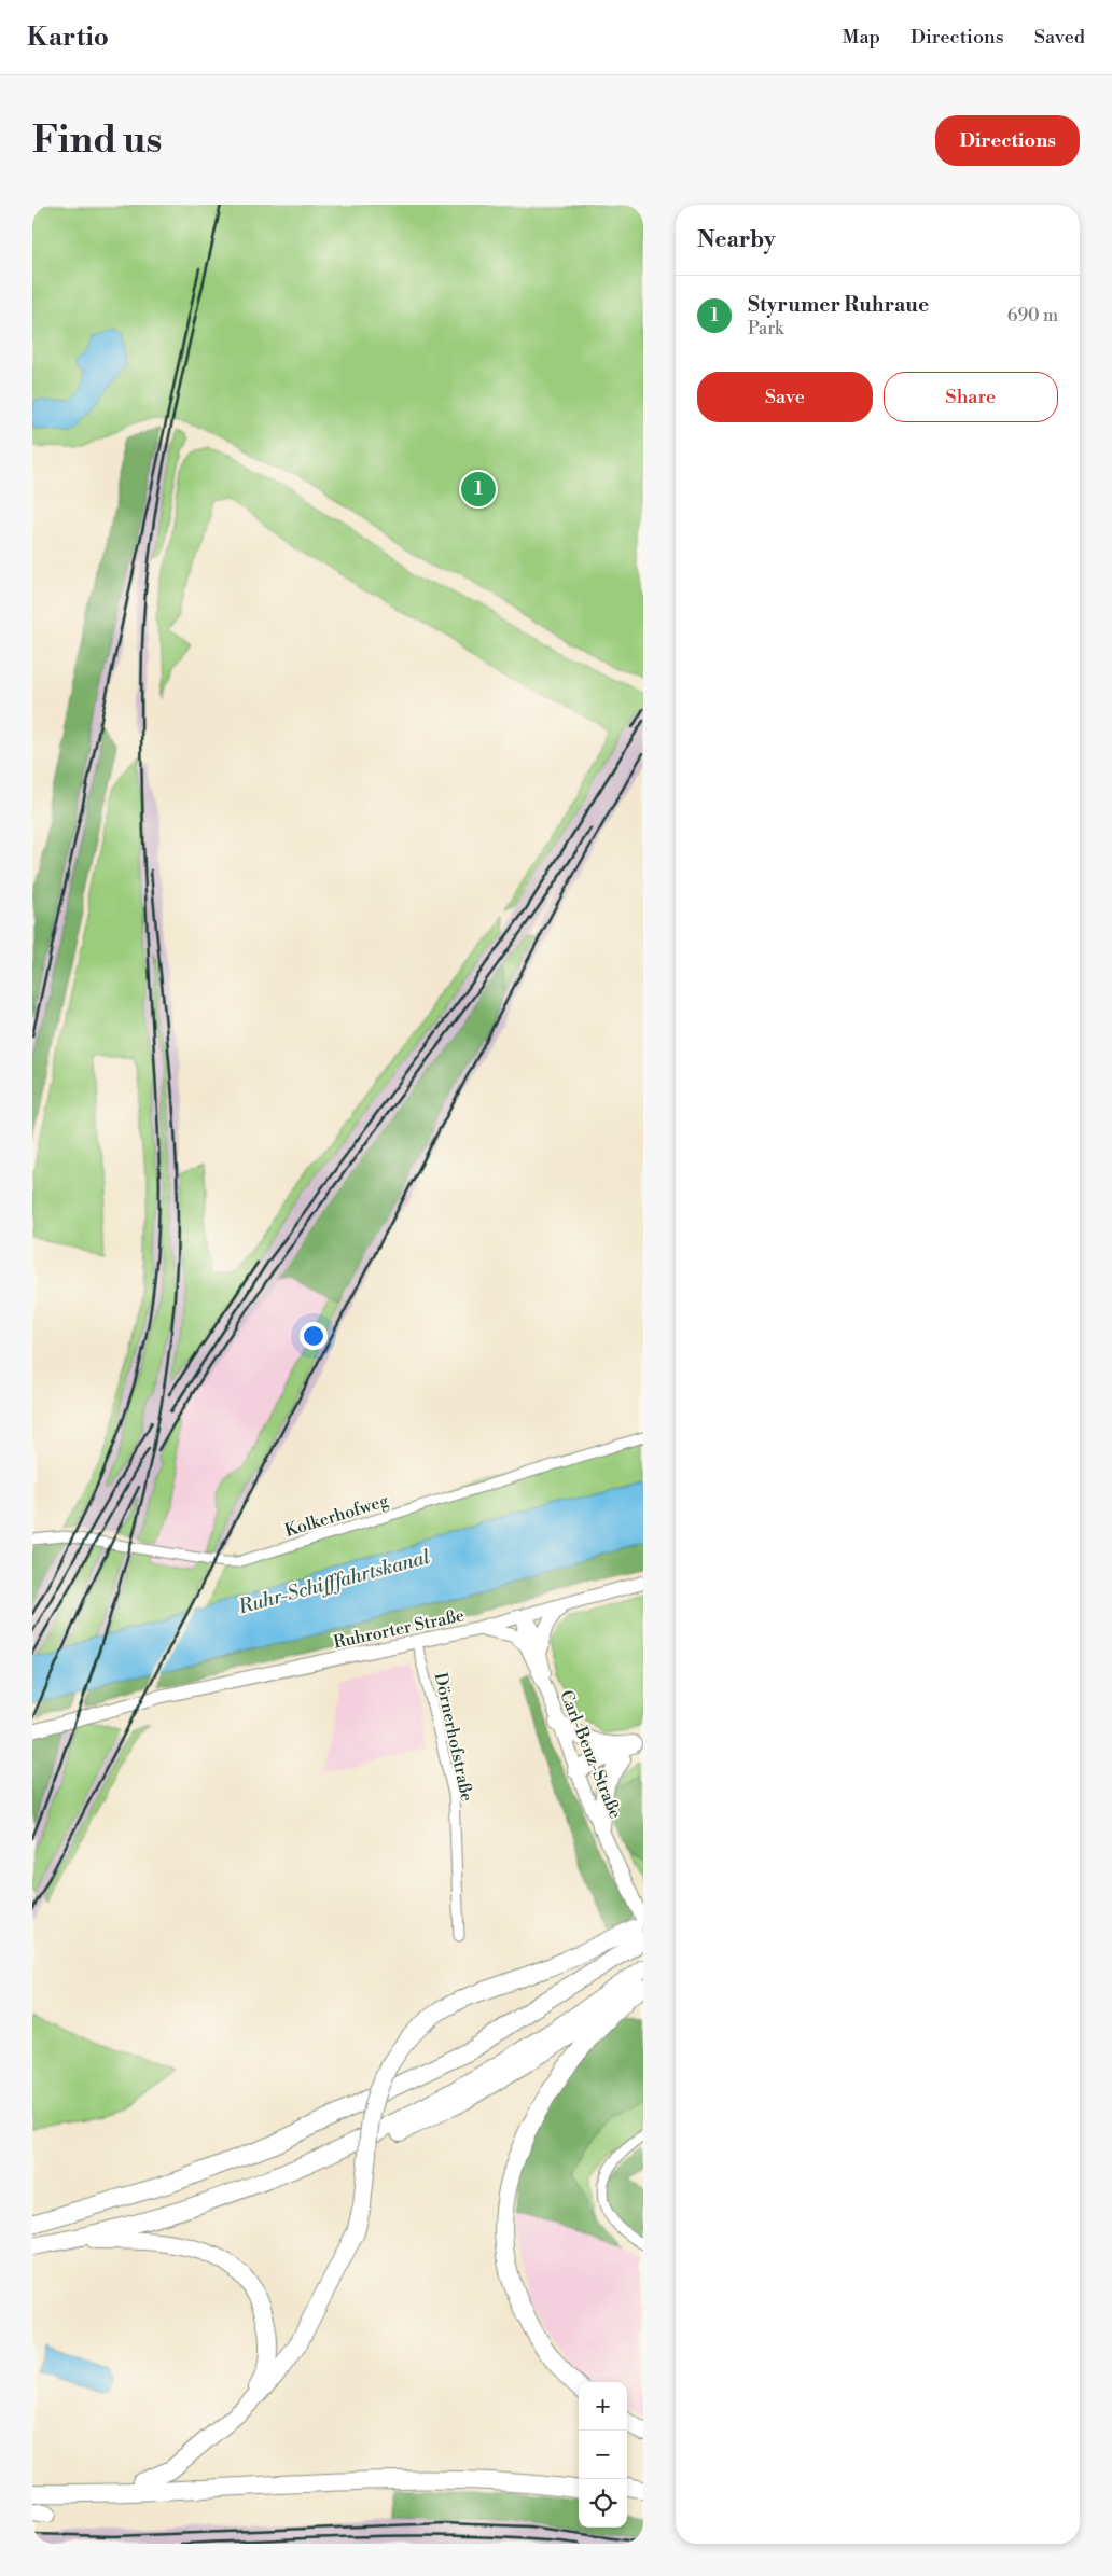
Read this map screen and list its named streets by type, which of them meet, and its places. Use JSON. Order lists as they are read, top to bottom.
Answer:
{
  "streets": {
    "main road": ["Ruhrorter Straße", "Carl-Benz-Straße"],
    "street": ["Kolkerhofweg", "Dörnerhofstraße"]
  },
  "crossings": [
    ["Ruhrorter Straße", "Dörnerhofstraße"],
    ["Ruhrorter Straße", "Carl-Benz-Straße"]
  ],
  "water": ["Ruhr-Schifffahrtskanal"],
  "page": {
    "header": "Kartio",
    "nav": ["Map", "Directions", "Saved"],
    "buttons": [
      "Directions",
      ["Save", "Share"]
    ],
    "title": "Find us",
    "heading": "Nearby",
    "list": [
      {
        "mark": "1",
        "name": "Styrumer Ruhraue",
        "note": "Park",
        "value": "690 m"
      }
    ],
    "pins": "1",
    "map_buttons": ["+", "−"]
  }
}
